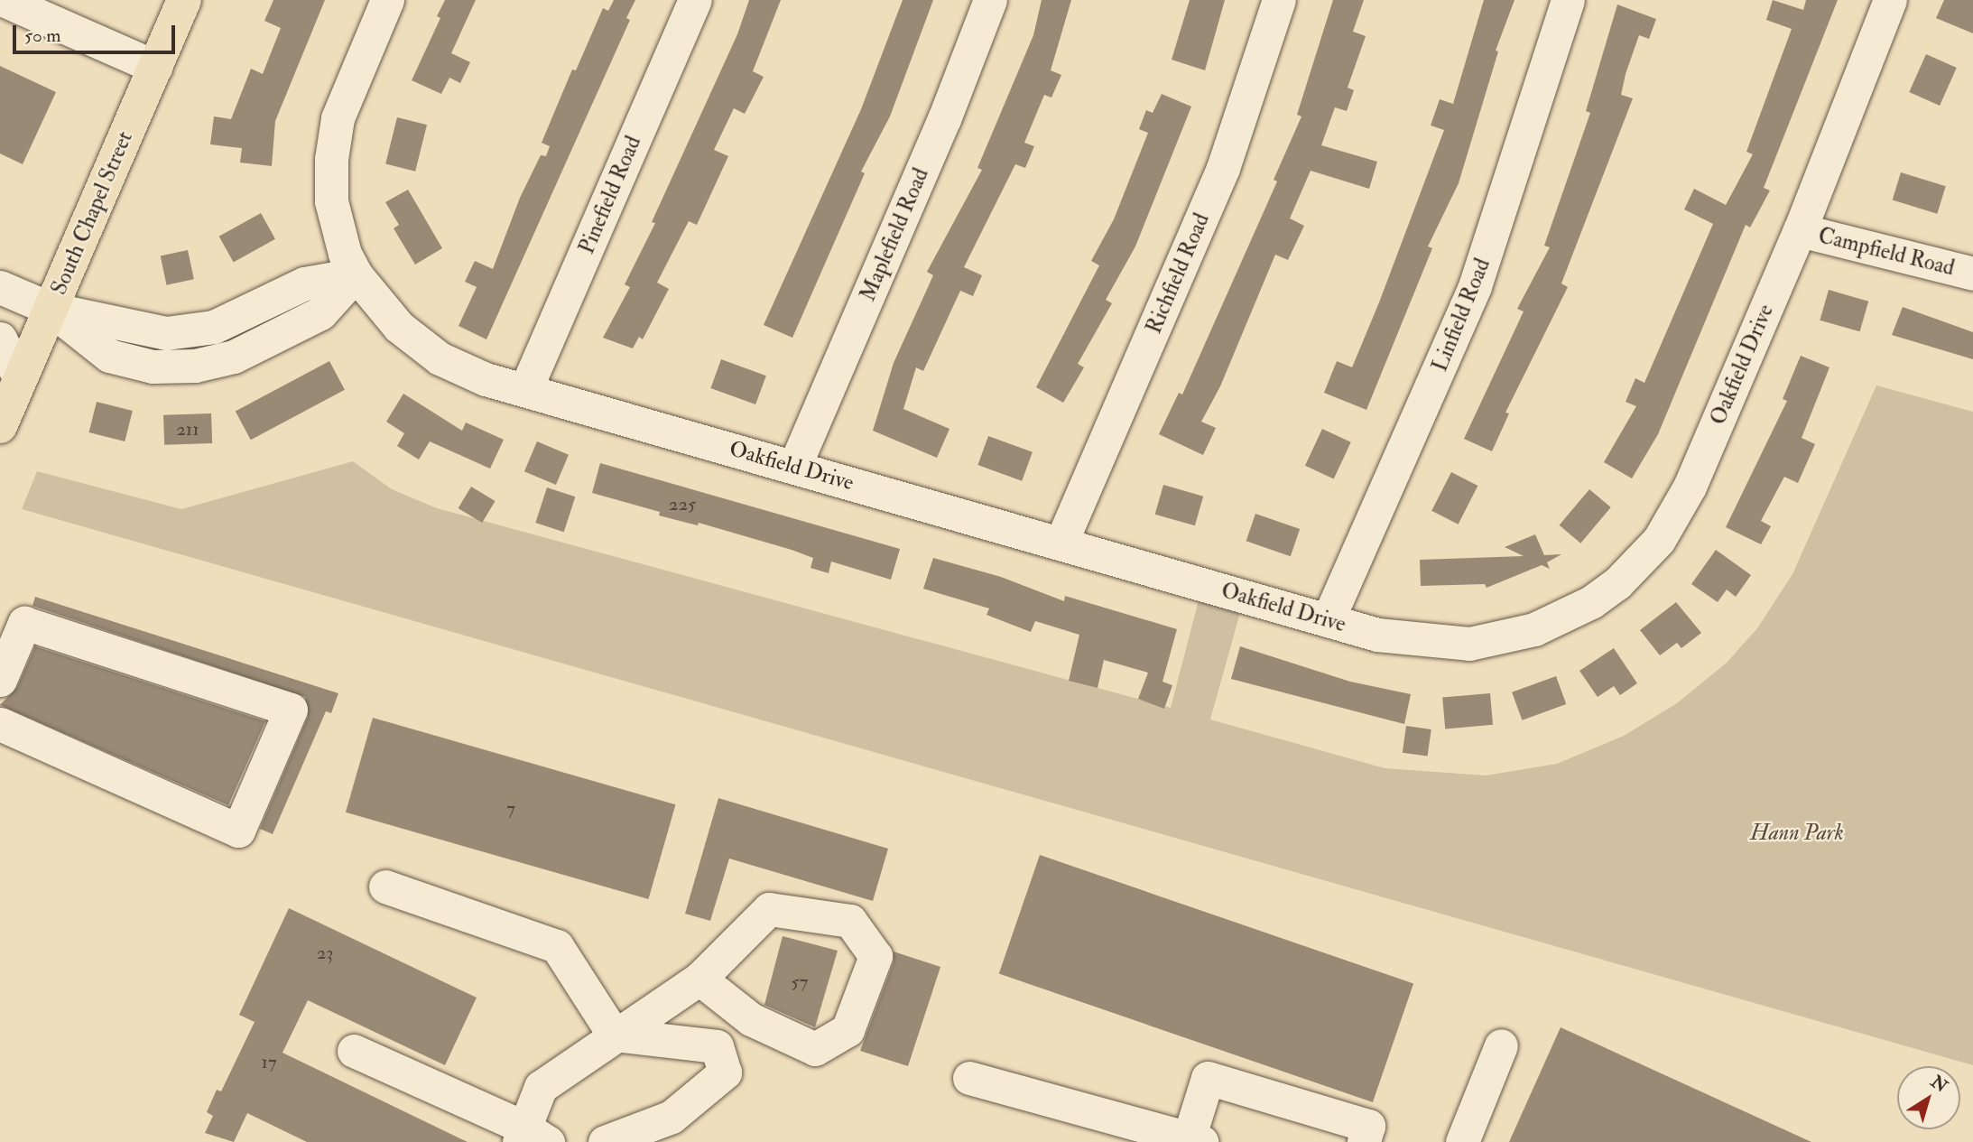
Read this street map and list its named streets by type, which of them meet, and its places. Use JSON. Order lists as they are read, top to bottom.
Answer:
{
  "streets": {
    "main road": ["South Chapel Street"],
    "street": [
      "Pinefield Road",
      "Maplefield Road",
      "Campfield Road",
      "Richfield Road",
      "Linfield Road",
      "Oakfield Drive"
    ]
  },
  "crossings": [
    ["Pinefield Road", "Oakfield Drive"],
    ["Maplefield Road", "Oakfield Drive"],
    ["Campfield Road", "Oakfield Drive"],
    ["Richfield Road", "Oakfield Drive"],
    ["Linfield Road", "Oakfield Drive"]
  ],
  "parks": ["Hann Park"],
  "house_numbers": [
    "211",
    "225",
    "7",
    "23",
    "57",
    "17"
  ],
  "scale_bar": "50 m",
  "north": "top right"
}
